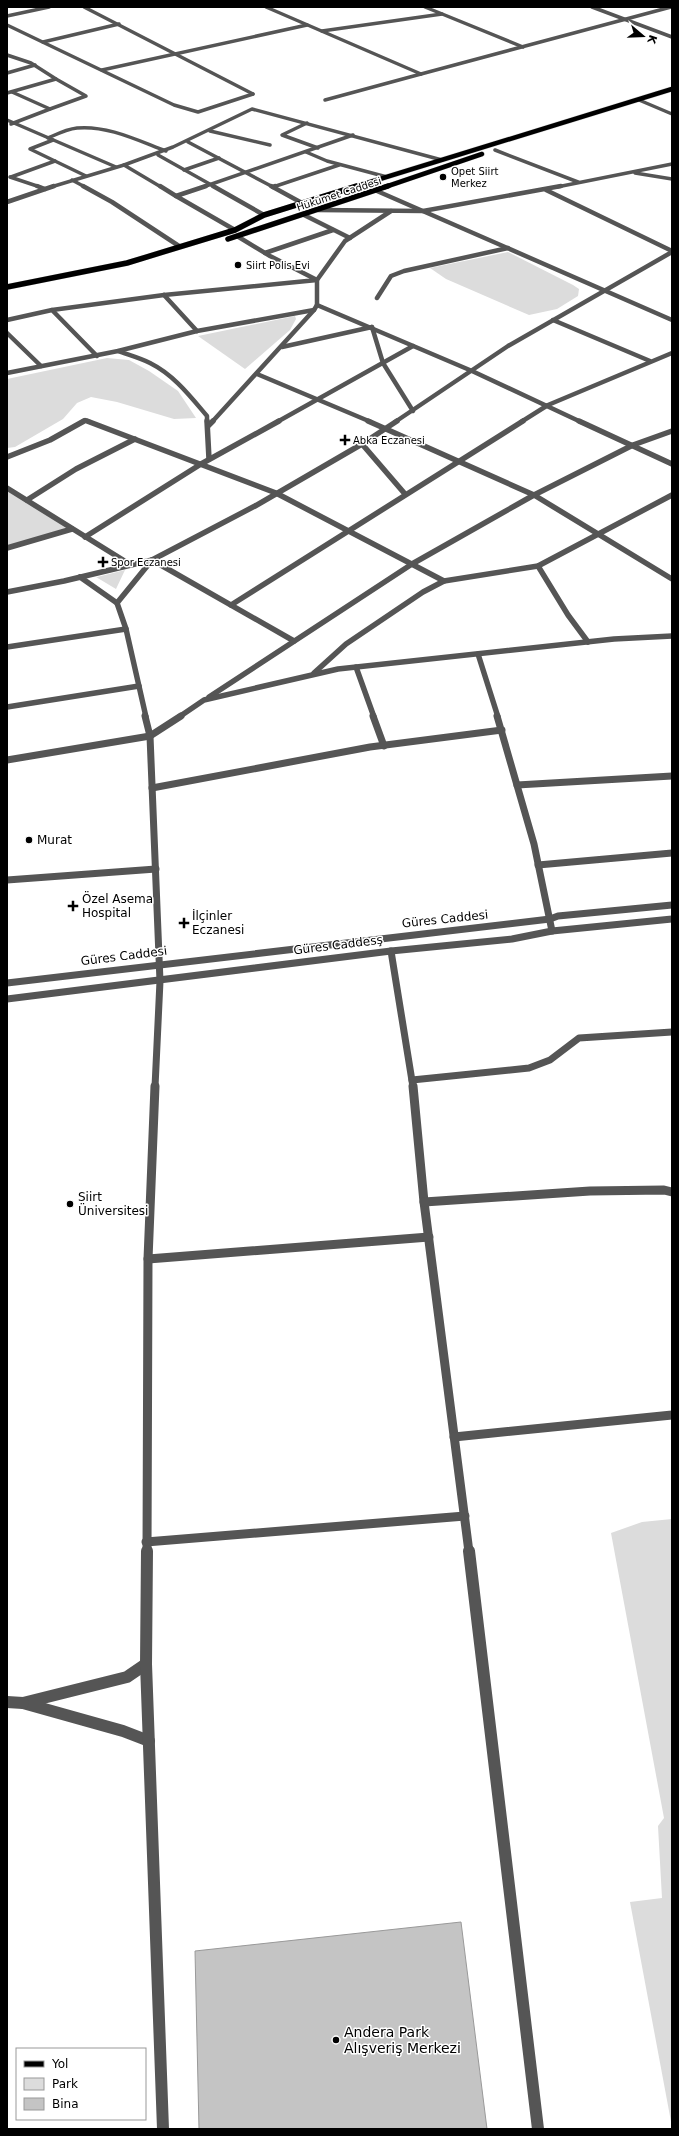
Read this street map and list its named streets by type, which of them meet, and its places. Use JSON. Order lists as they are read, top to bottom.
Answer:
{
  "streets": {
    "main road": ["Hükümet Caddesi"],
    "street": ["Güres Caddesi", "Güres Caddesş"]
  },
  "places": {
    "other": [
      "Opet Siirt Merkez",
      "Siirt Polis Evi",
      "Murat",
      "Siirt Üniversitesi",
      "Andera Park Alışveriş Merkezi"
    ],
    "health": [
      "Abka Eczanesi",
      "Spor Eczanesi",
      "Özel Asema Hospital",
      "İlçinler Eczanesi"
    ]
  },
  "legend": ["Yol", "Park", "Bina"],
  "north": "right"
}
